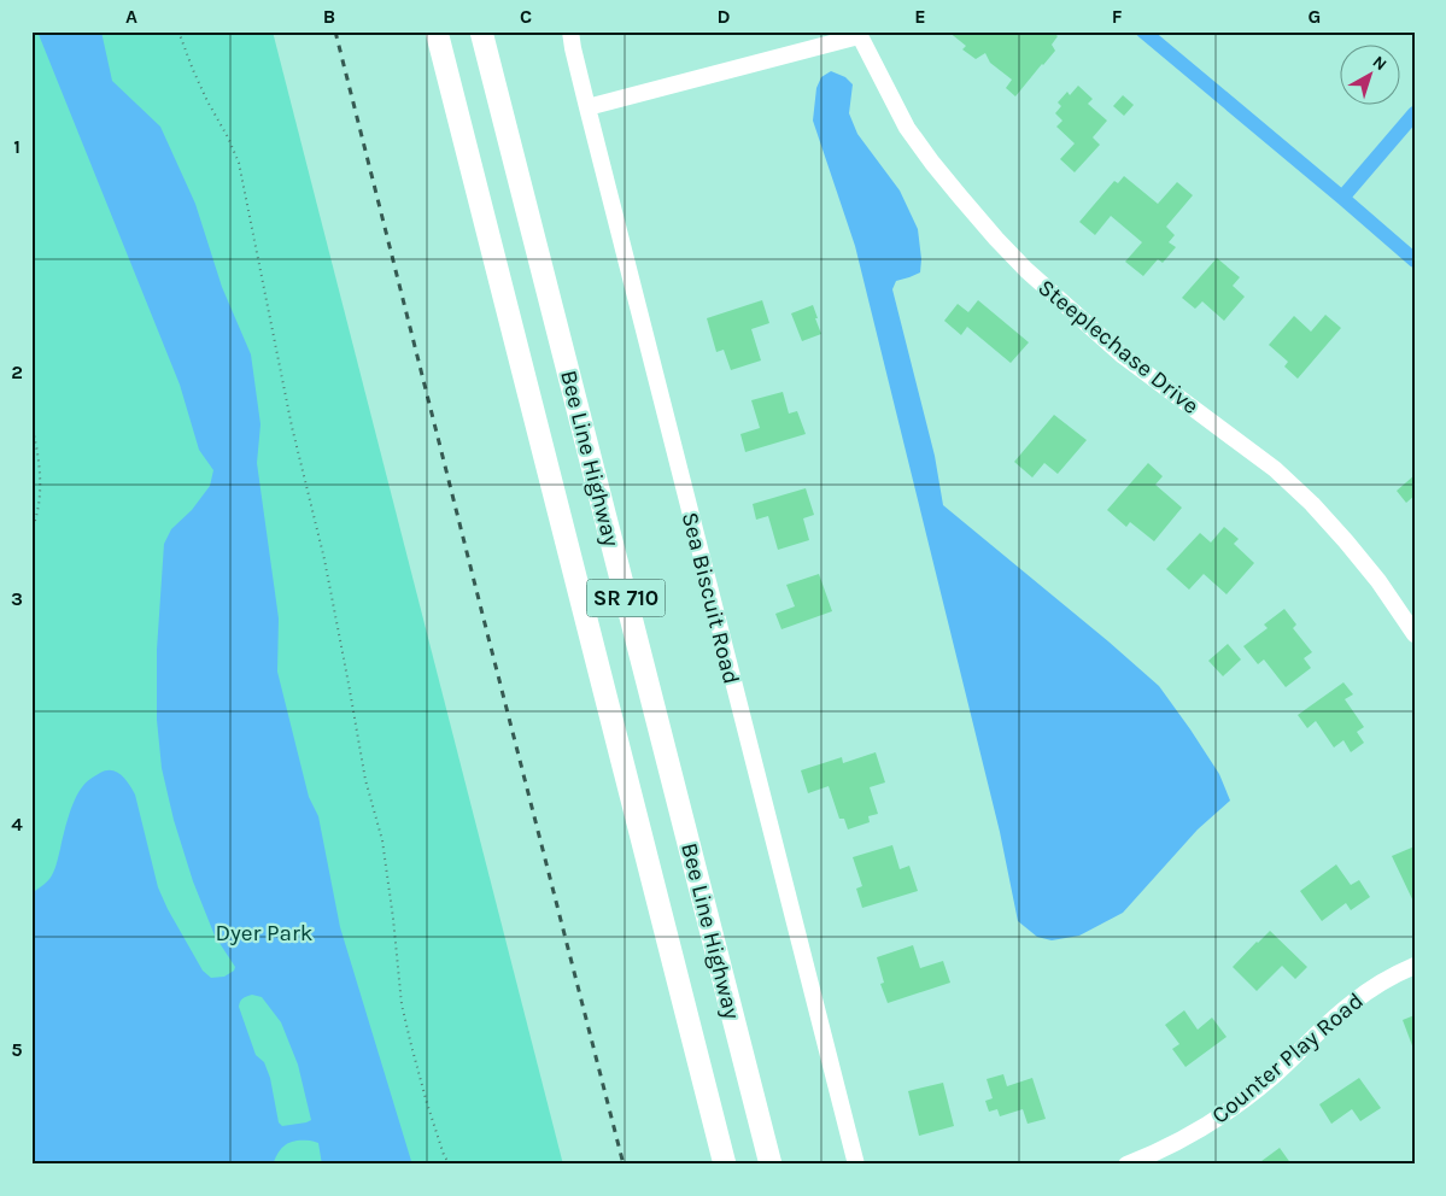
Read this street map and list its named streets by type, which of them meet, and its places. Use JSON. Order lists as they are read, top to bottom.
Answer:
{
  "streets": {
    "highway": ["Bee Line Highway", "SR 710"],
    "street": ["Steeplechase Drive", "Sea Biscuit Road", "Counter Play Road"]
  },
  "parks": ["Dyer Park"],
  "north": "top right",
  "grid": {
    "columns": [
      "A",
      "B",
      "C",
      "D",
      "E",
      "F",
      "G"
    ],
    "rows": [
      "1",
      "2",
      "3",
      "4",
      "5"
    ]
  }
}
